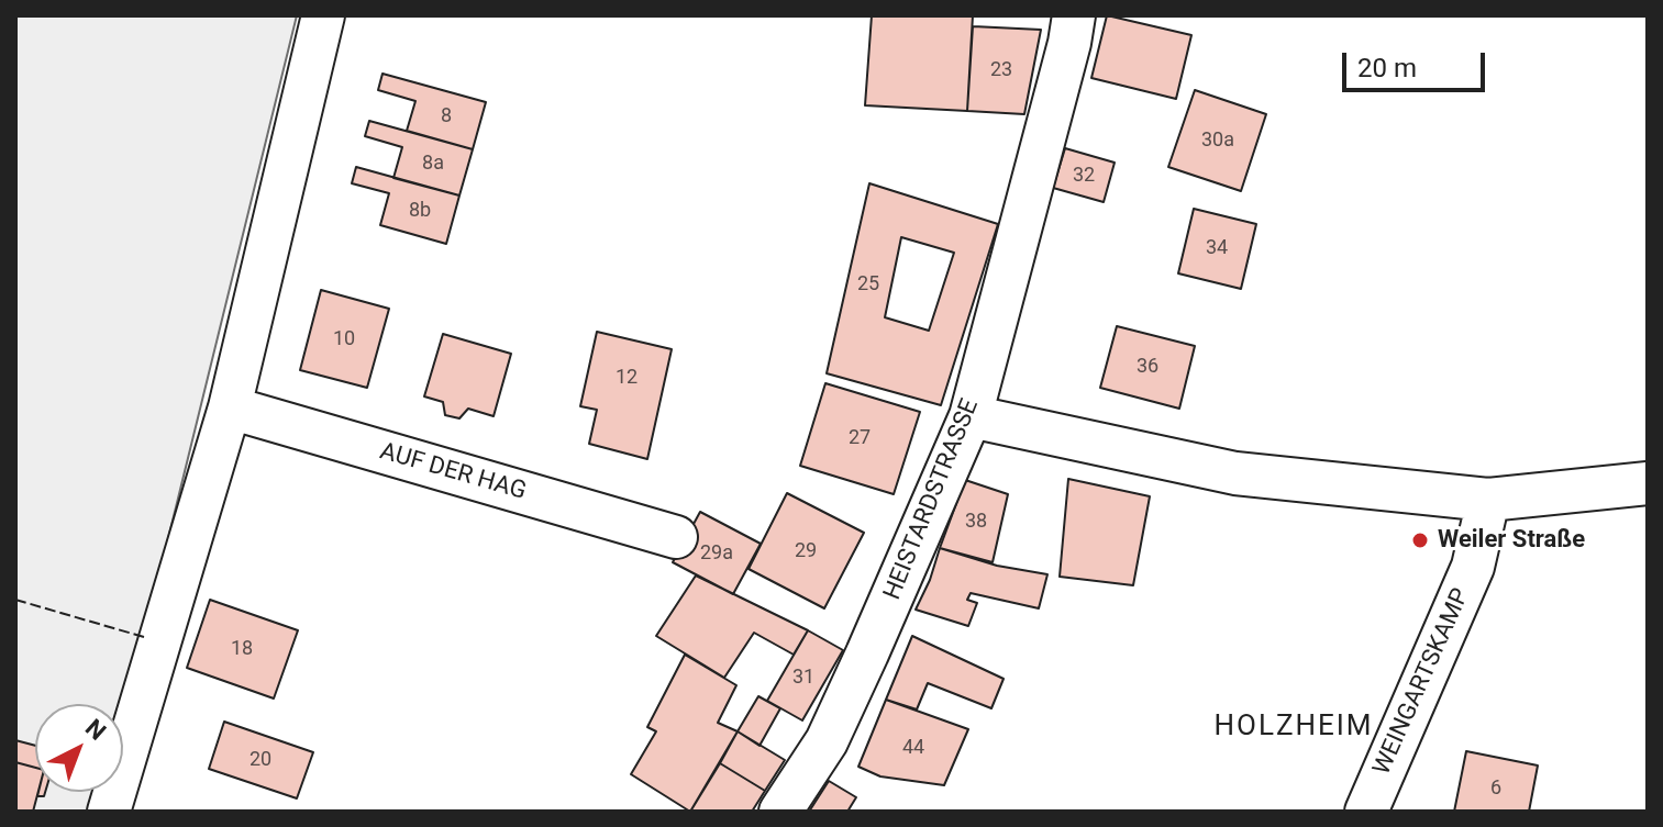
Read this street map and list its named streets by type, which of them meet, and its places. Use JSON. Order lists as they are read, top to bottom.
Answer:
{
  "streets": {
    "street": ["AUF DER HAG", "HEISTARDSTRASSE", "WEINGARTSKAMP"]
  },
  "districts": ["HOLZHEIM"],
  "places": ["Weiler Straße"],
  "house_numbers": [
    "23",
    "8",
    "30a",
    "8a",
    "32",
    "8b",
    "34",
    "25",
    "10",
    "36",
    "12",
    "27",
    "38",
    "29",
    "29a",
    "18",
    "31",
    "44",
    "20",
    "6"
  ],
  "scale_bar": "20 m",
  "north": "top right"
}
